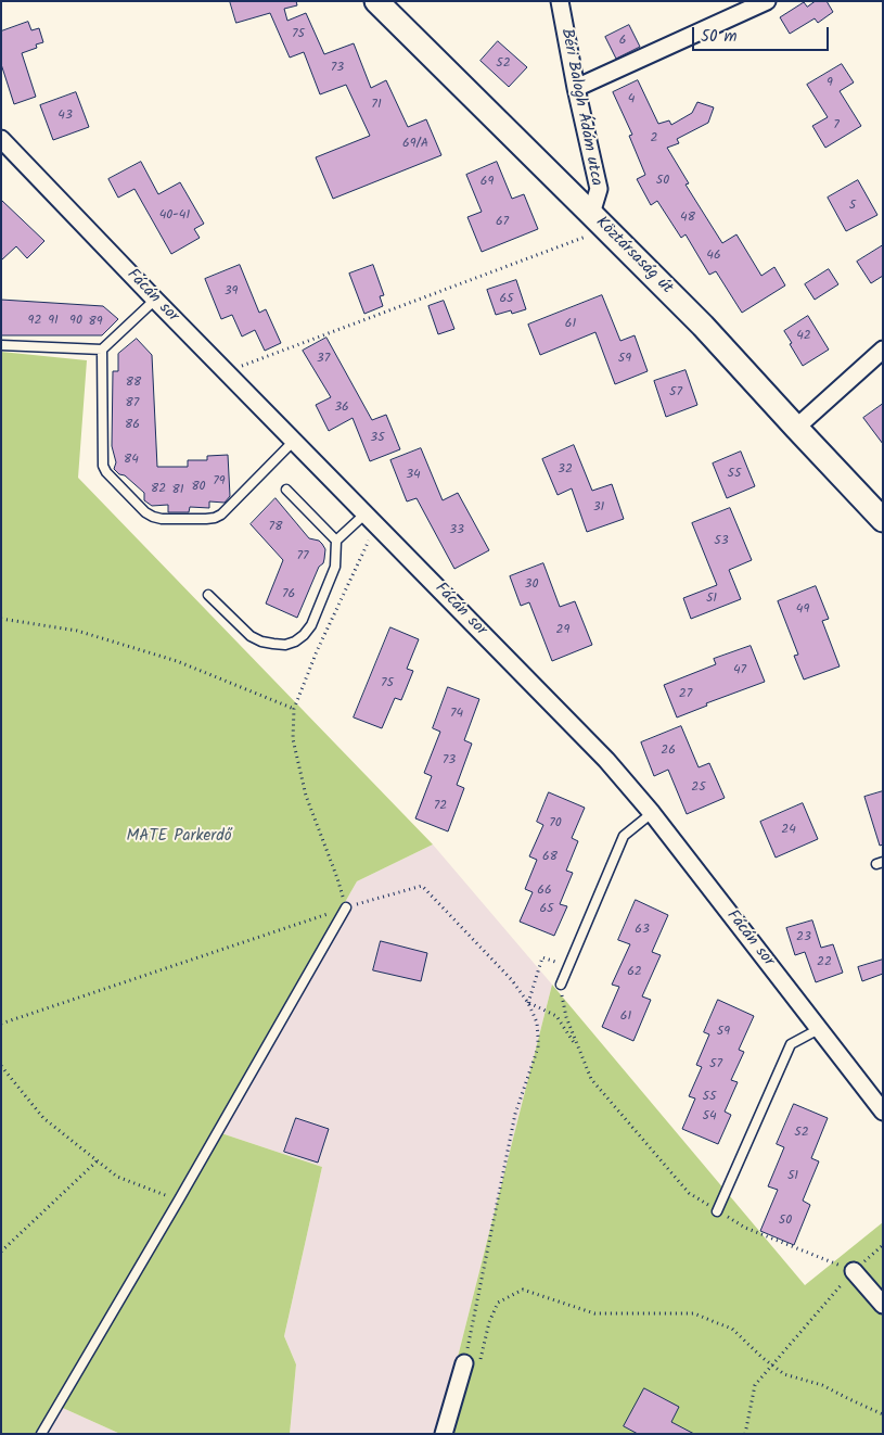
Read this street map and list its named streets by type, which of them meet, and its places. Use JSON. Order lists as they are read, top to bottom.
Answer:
{
  "streets": {
    "main road": ["Köztársaság út"],
    "street": ["Béri Balogh Ádám utca", "Fácán sor"]
  },
  "crossings": [
    ["Béri Balogh Ádám utca", "Köztársaság út"]
  ],
  "parks": ["MATE Parkerdő"],
  "house_numbers": [
    "75",
    "6",
    "52",
    "73",
    "9",
    "4",
    "71",
    "43",
    "7",
    "2",
    "69/A",
    "50",
    "69",
    "5",
    "40-41",
    "48",
    "67",
    "46",
    "39",
    "65",
    "92",
    "91",
    "90",
    "89",
    "61",
    "42",
    "37",
    "59",
    "88",
    "57",
    "87",
    "36",
    "86",
    "35",
    "84",
    "32",
    "55",
    "34",
    "79",
    "80",
    "82",
    "81",
    "31",
    "78",
    "33",
    "53",
    "77",
    "30",
    "76",
    "51",
    "49",
    "29",
    "47",
    "75",
    "27",
    "74",
    "26",
    "73",
    "25",
    "72",
    "70",
    "24",
    "68",
    "66",
    "65",
    "63",
    "23",
    "22",
    "62",
    "61",
    "59",
    "57",
    "55",
    "54",
    "52",
    "51",
    "50"
  ],
  "scale_bar": "50 m"
}
